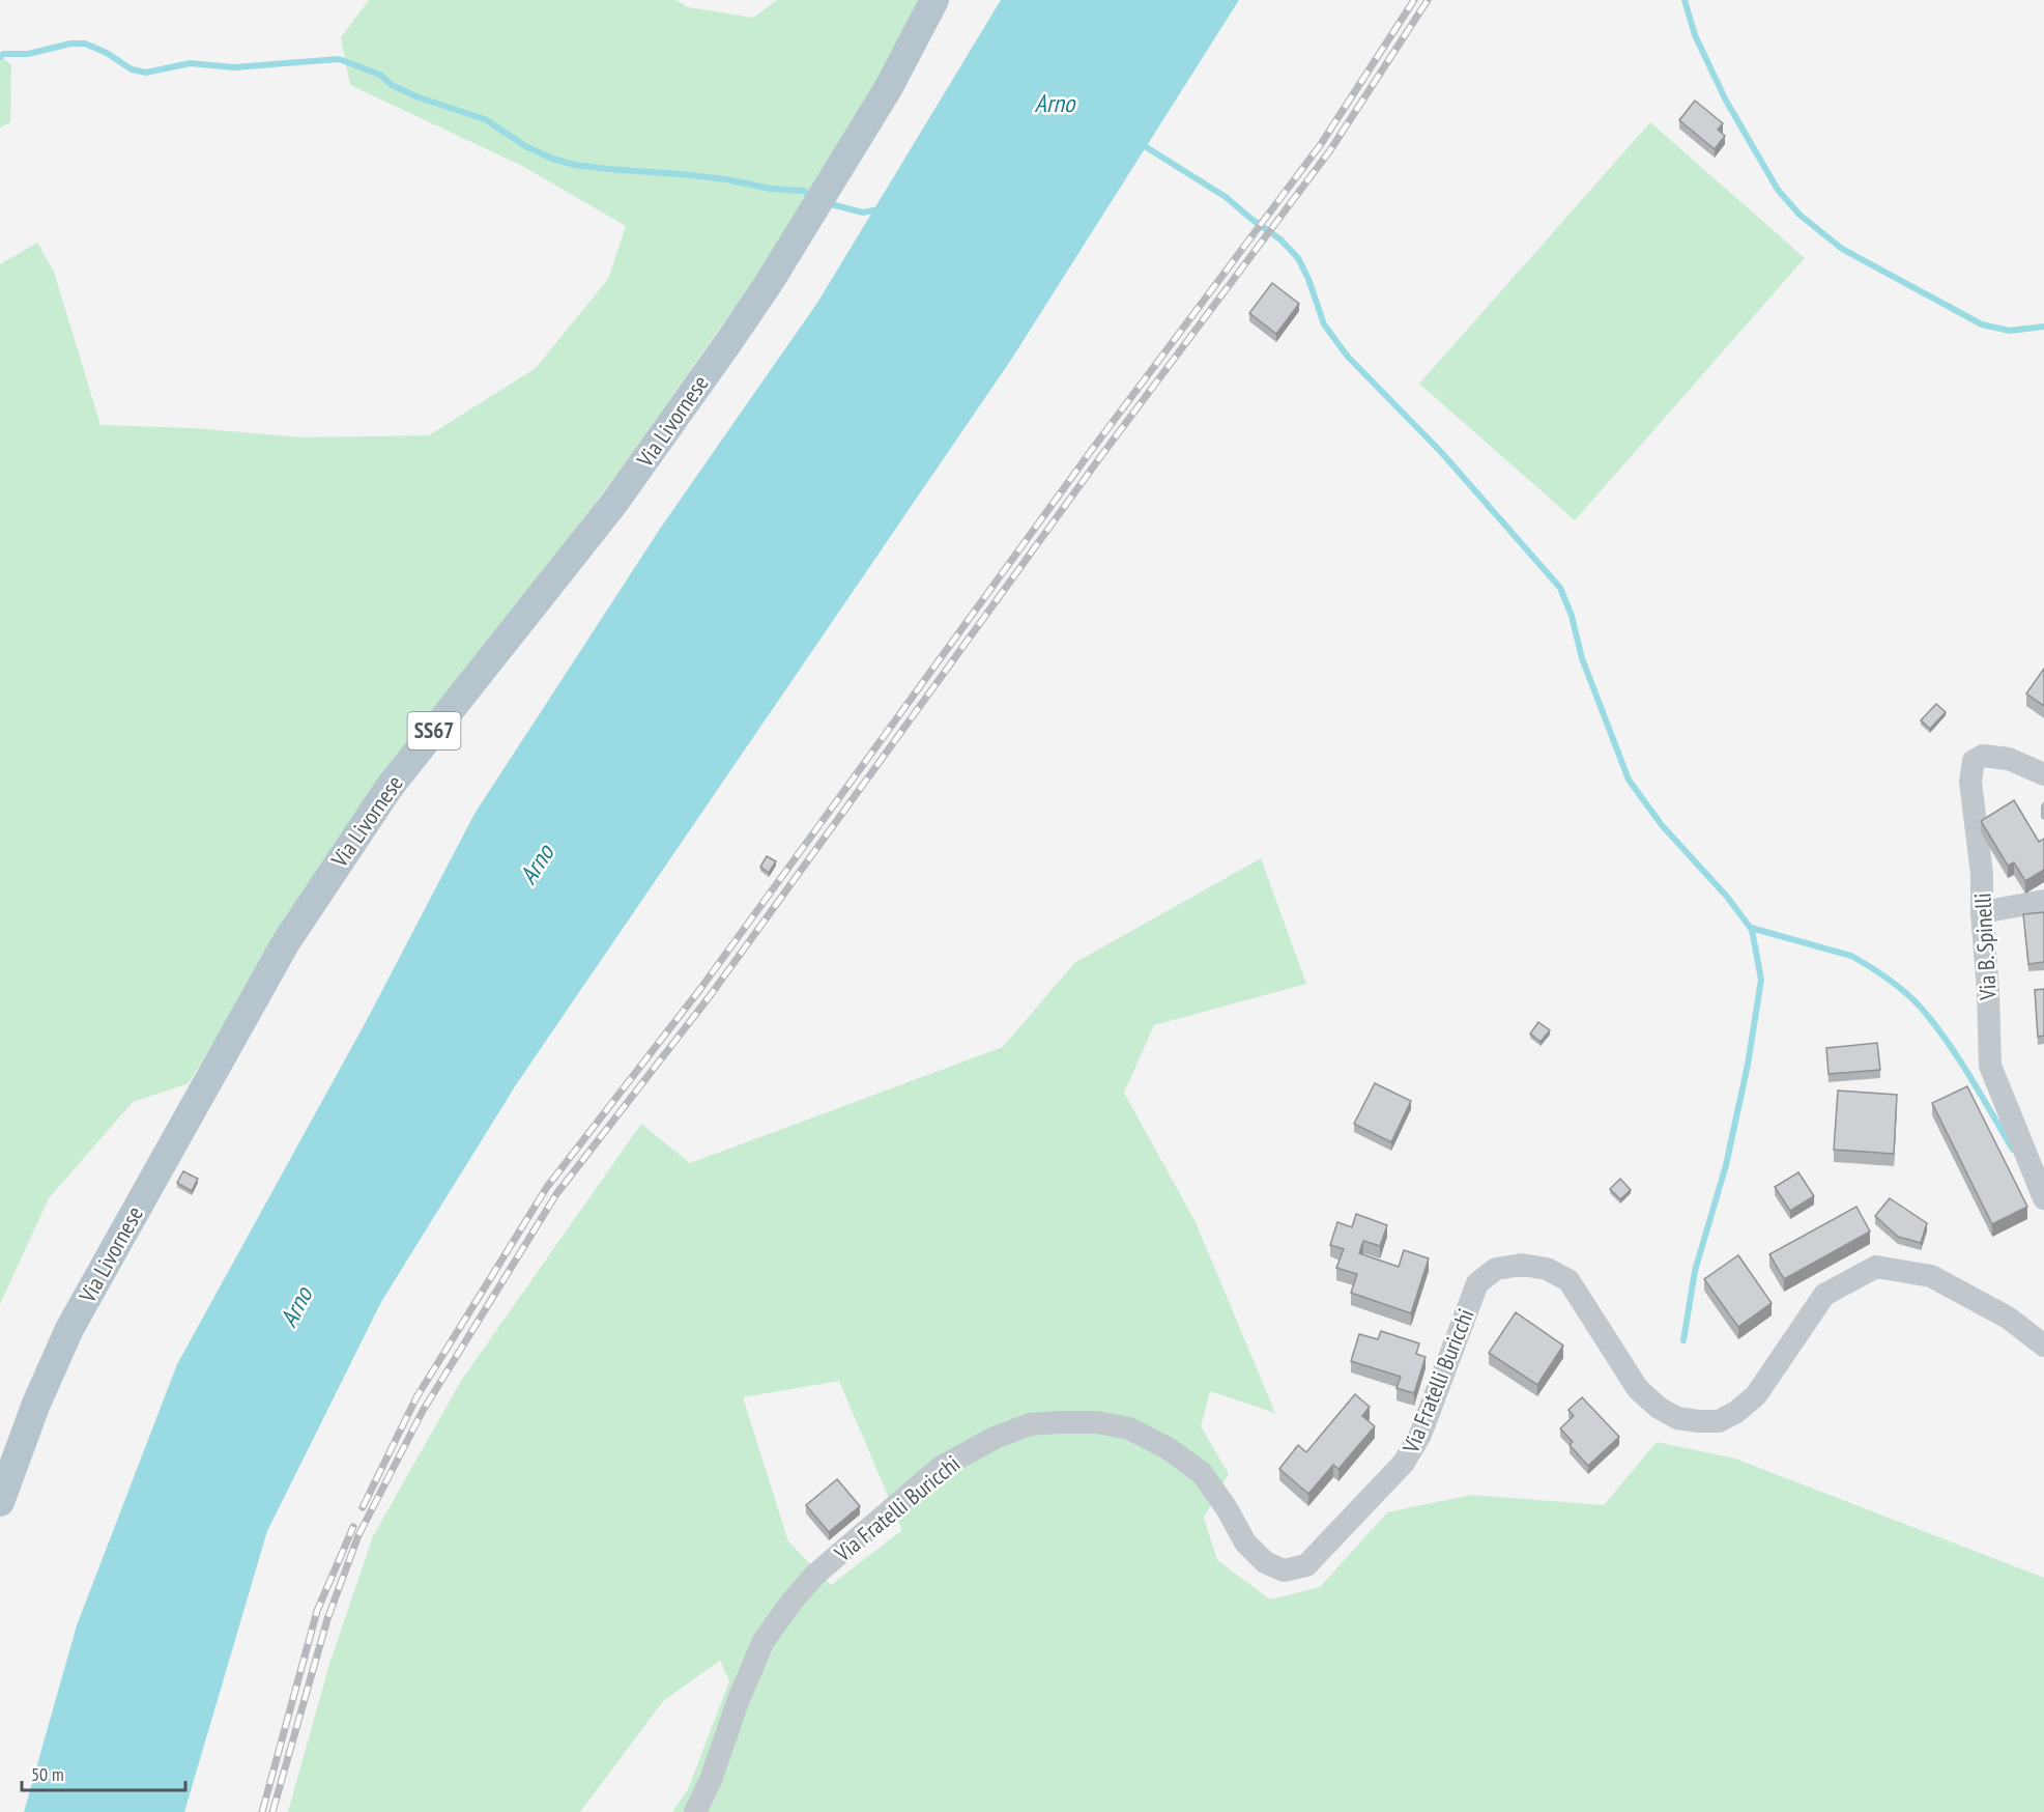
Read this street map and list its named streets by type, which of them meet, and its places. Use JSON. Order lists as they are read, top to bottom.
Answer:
{
  "streets": {
    "main road": ["Via Livornese", "SS67"],
    "street": ["Via B. Spinelli", "Via Fratelli Buricchi"]
  },
  "water": ["Arno"],
  "scale_bar": "50 m"
}
